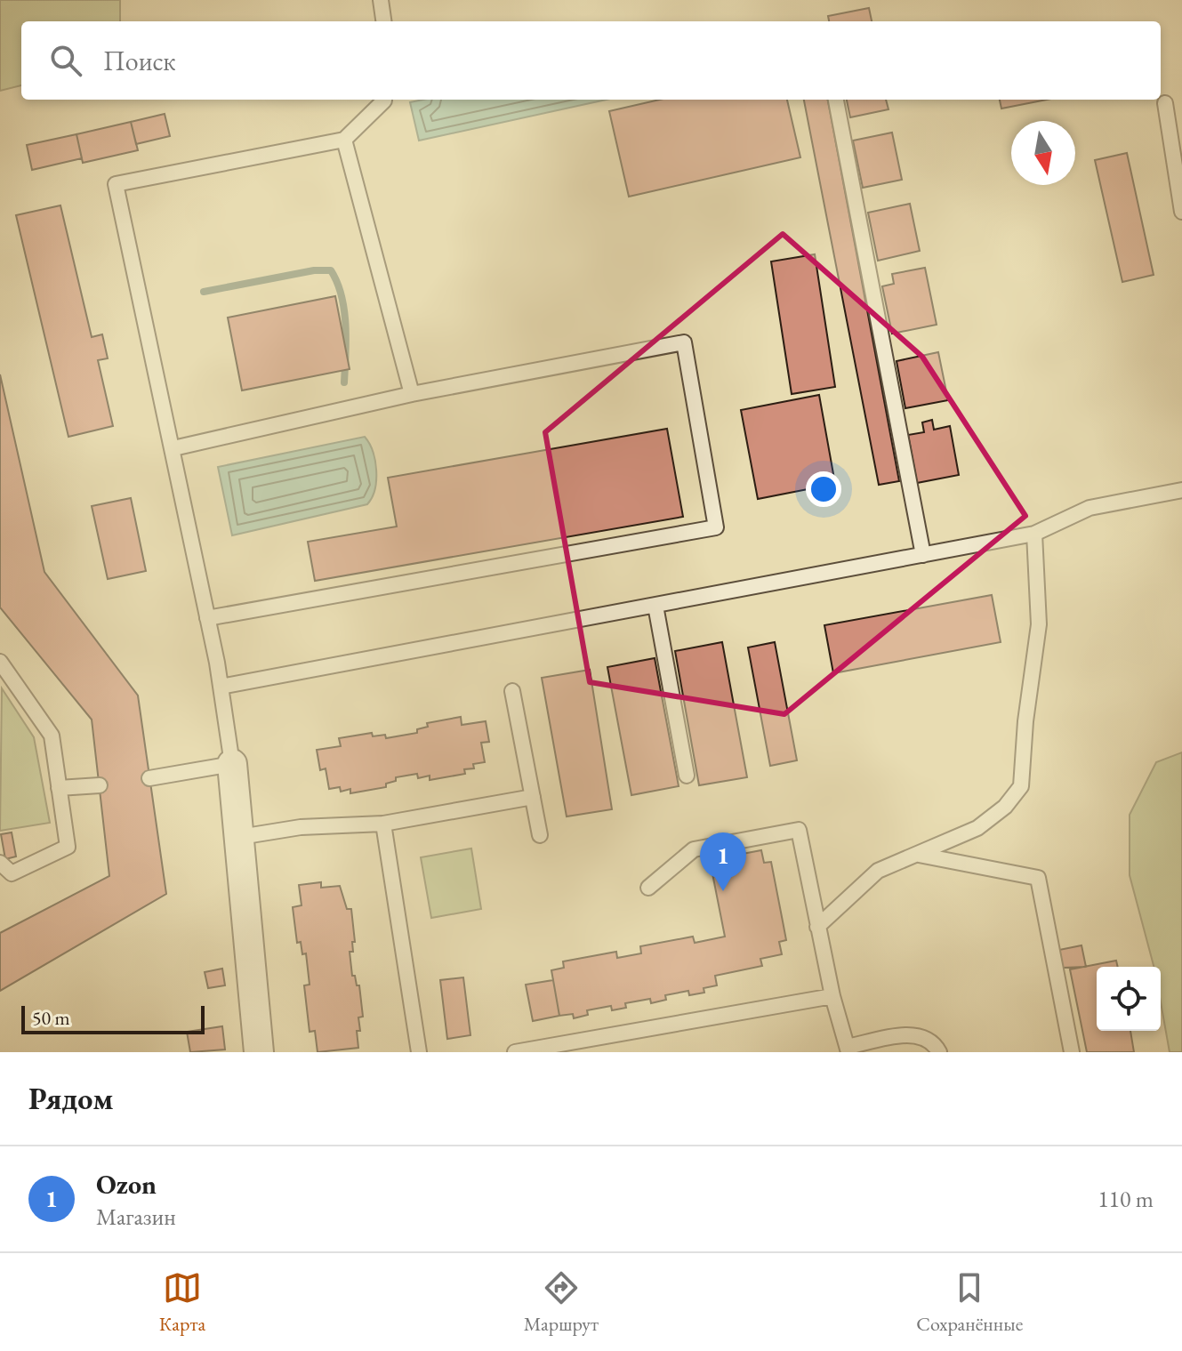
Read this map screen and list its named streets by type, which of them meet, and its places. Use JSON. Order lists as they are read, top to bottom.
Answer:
{
  "scale_bar": "50 m",
  "north": "bottom",
  "page": {
    "search": "Поиск",
    "pins": "1",
    "scale": "50 m",
    "heading": "Рядом",
    "list": [
      {
        "mark": "1",
        "name": "Ozon",
        "note": "Магазин",
        "value": "110 m"
      }
    ],
    "nav": ["Карта", "Маршрут", "Сохранённые"]
  }
}
